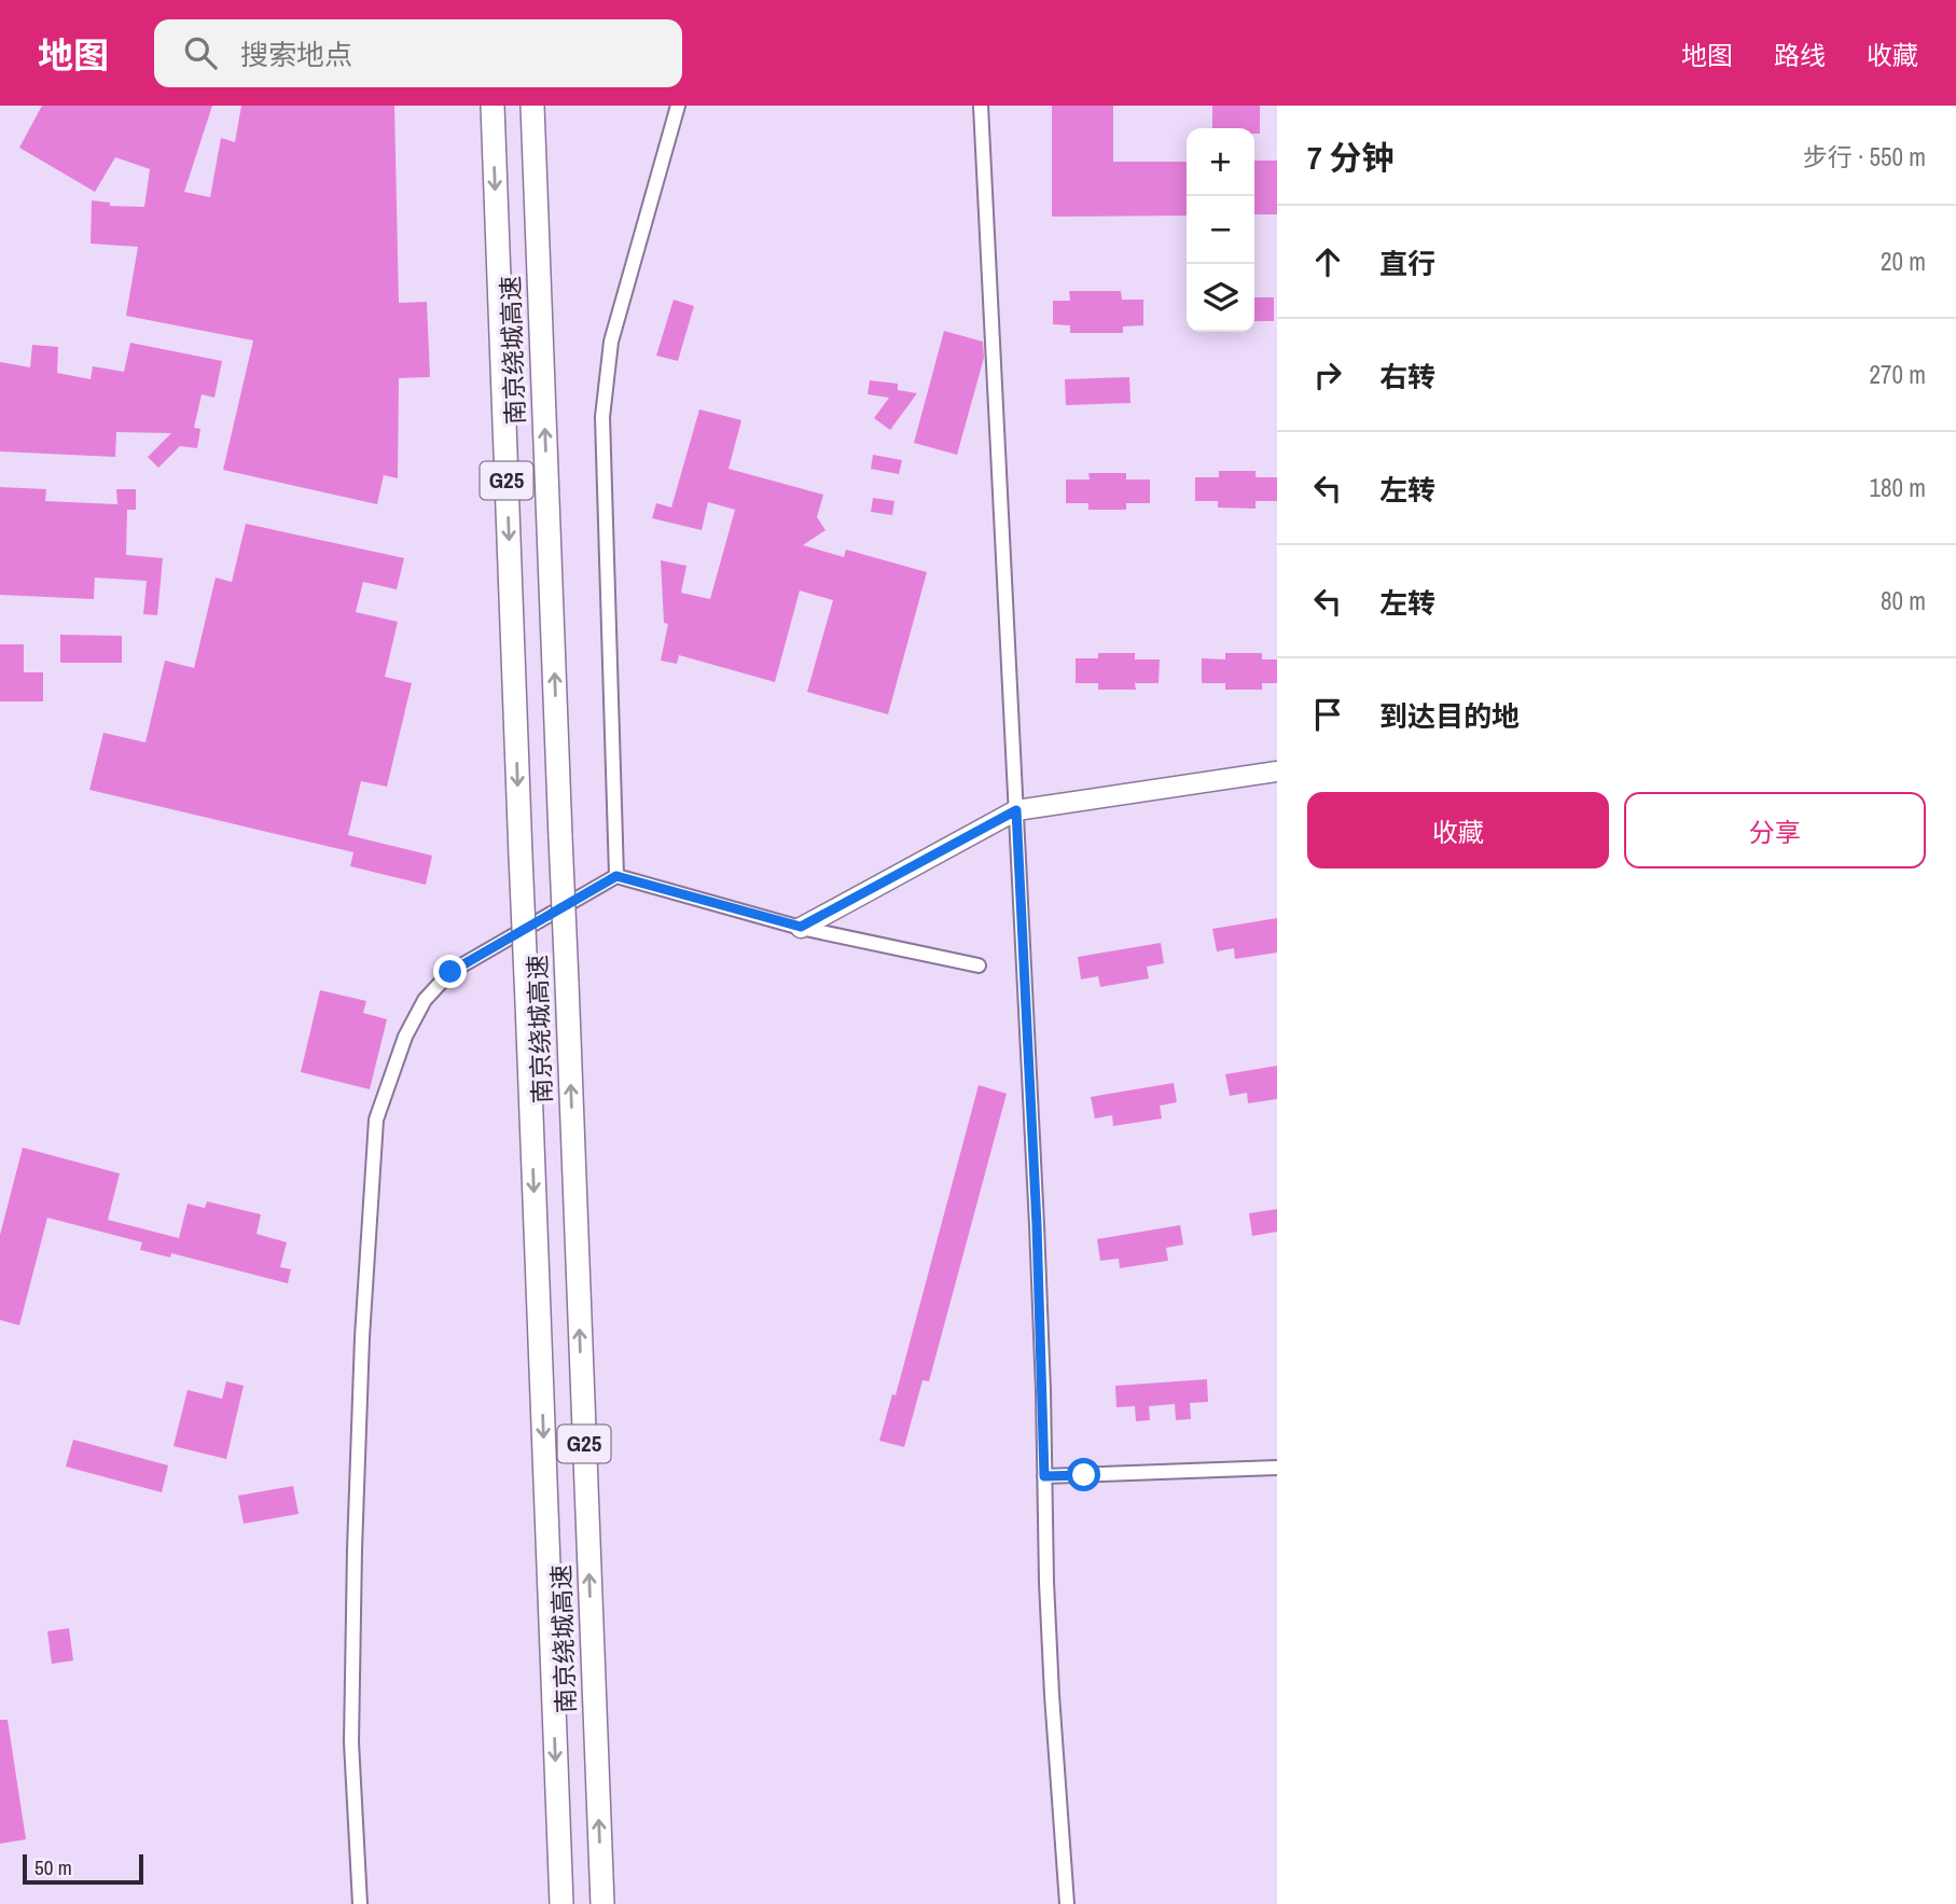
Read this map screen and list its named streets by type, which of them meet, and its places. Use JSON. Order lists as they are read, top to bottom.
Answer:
{
  "streets": {
    "highway": ["南京绕城高速", "G25"]
  },
  "scale_bar": "50 m",
  "page": {
    "header": "地图",
    "search": "搜索地点",
    "nav": ["地图", "路线", "收藏"],
    "heading": ["7 分钟", "步行 · 550 m"],
    "map_buttons": ["+", "−"],
    "list": [
      ["直行", "20 m"],
      ["右转", "270 m"],
      ["左转", "180 m"],
      ["左转", "80 m"],
      "到达目的地"
    ],
    "buttons": ["收藏", "分享"],
    "scale": "50 m"
  }
}
